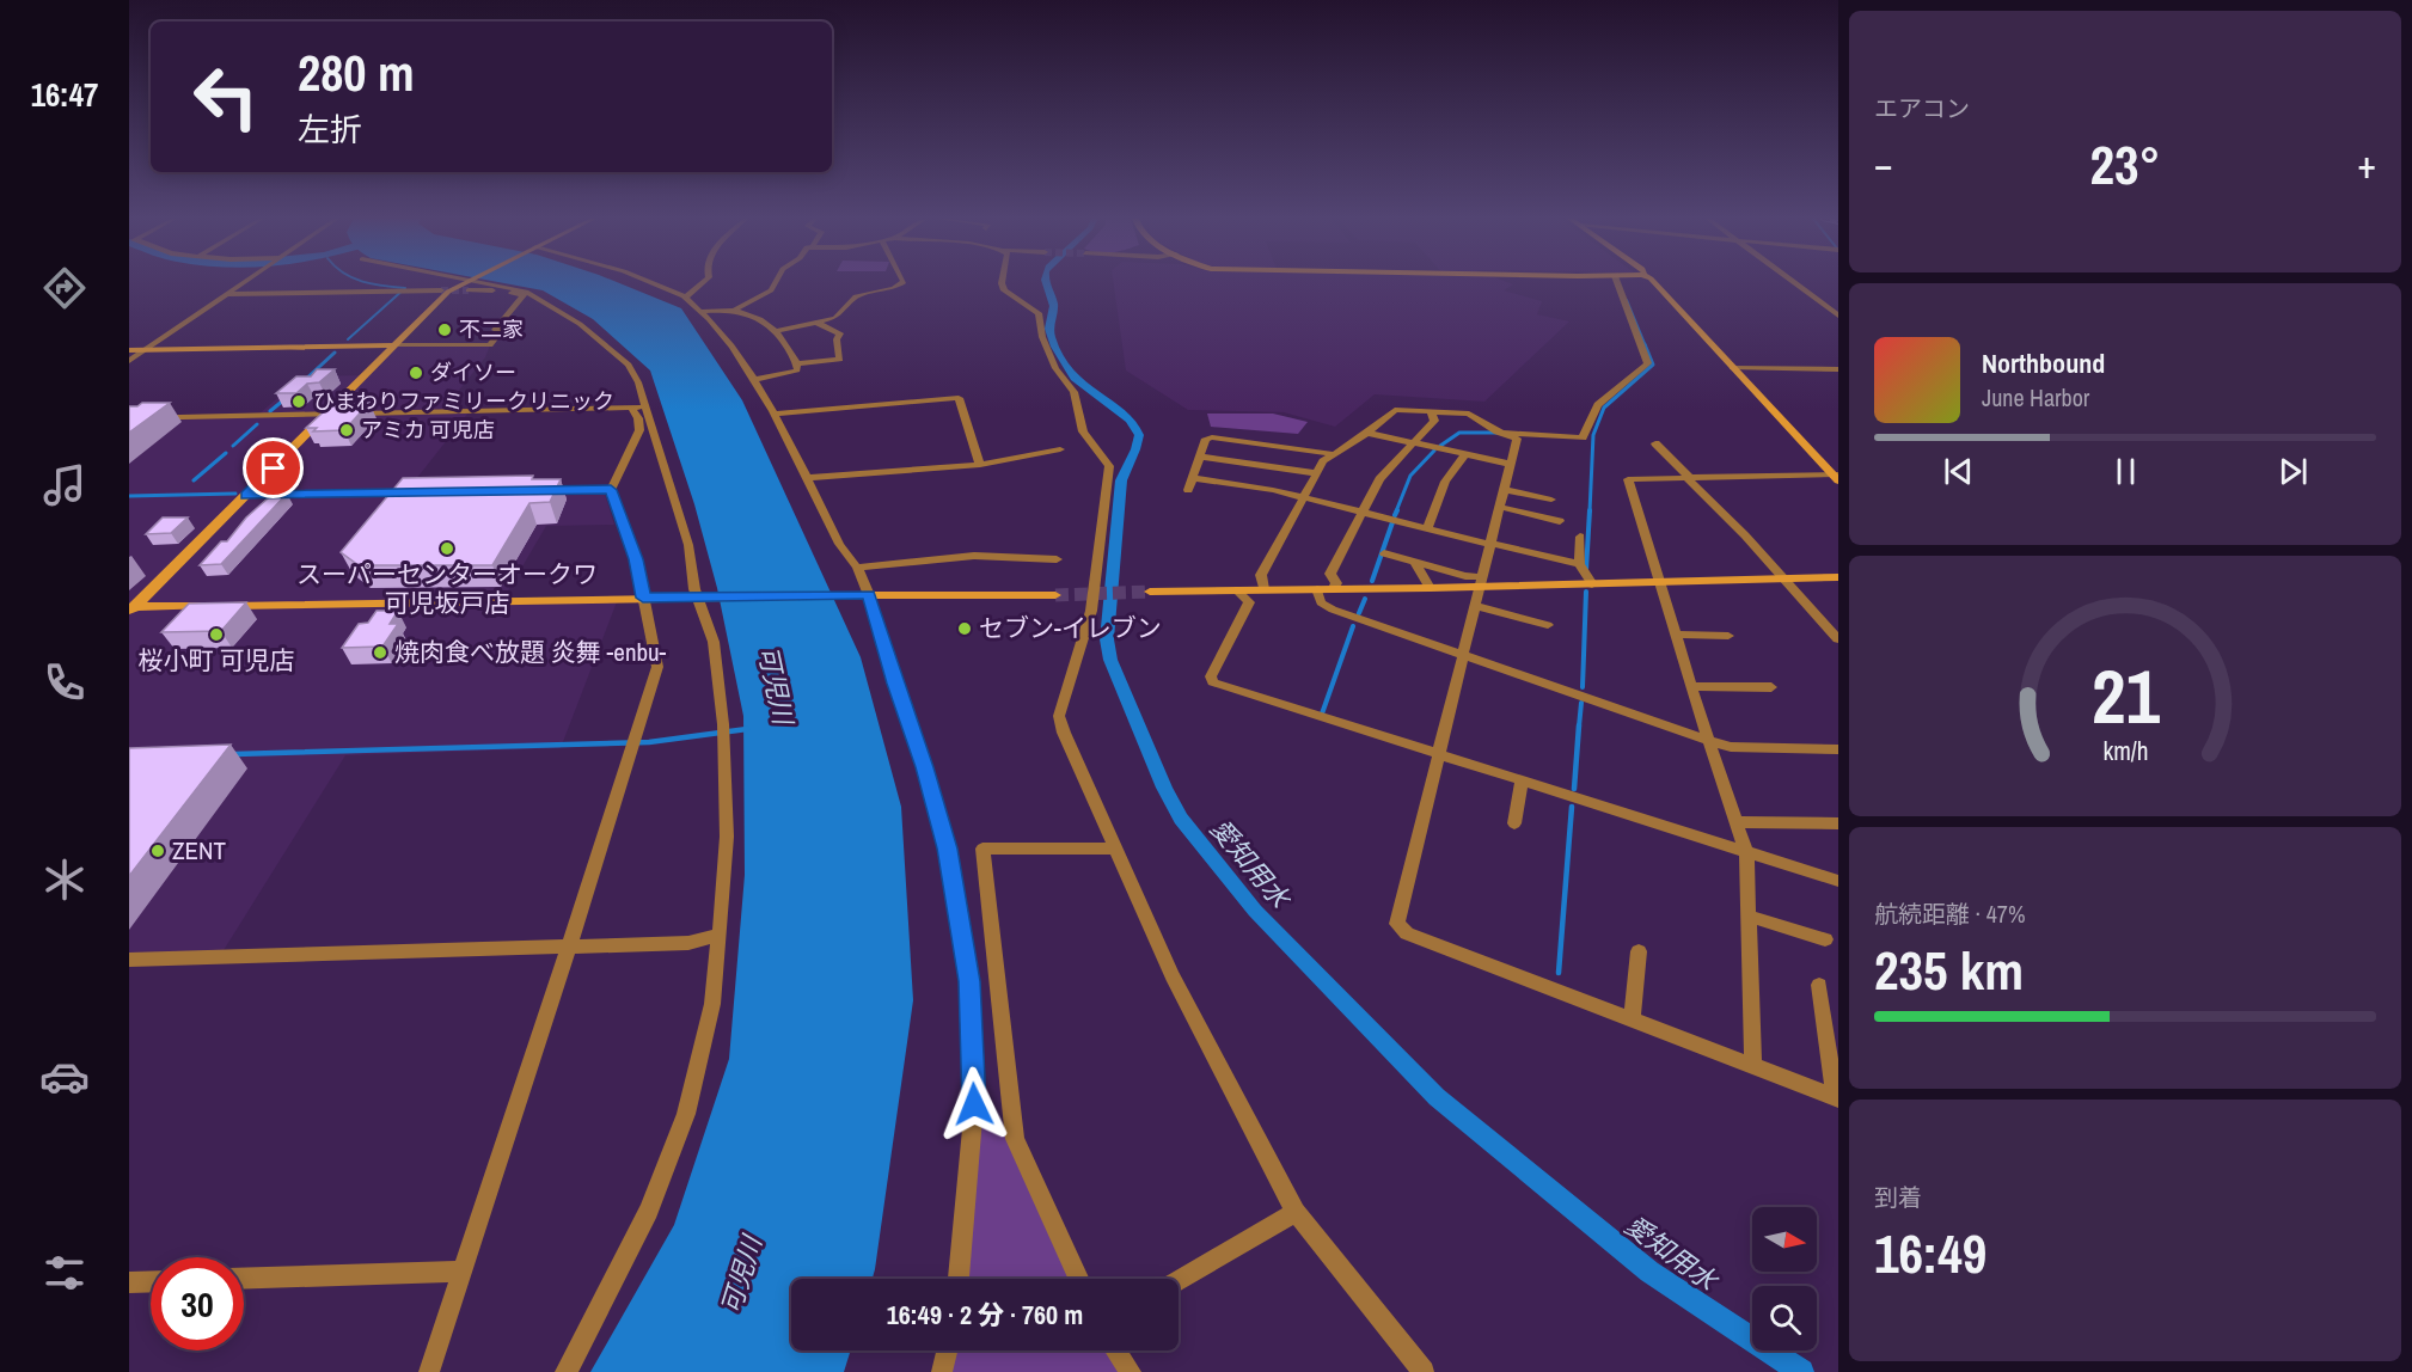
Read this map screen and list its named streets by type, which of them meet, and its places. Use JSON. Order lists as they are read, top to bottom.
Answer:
{
  "water": ["可児川", "愛知用水"],
  "places": [
    "不二家",
    "ダイソー",
    "ひまわりファミリークリニック",
    "アミカ 可児店",
    "スーパーセンターオークワ 可児坂戸店",
    "セブン-イレブン",
    "桜小町 可児店",
    "焼肉食べ放題 炎舞 ‐enbu‐",
    "ZENT"
  ],
  "north": "right",
  "page": {
    "tabs": "16:47",
    "tile": [
      "エアコン",
      ["航続距離 · 47%", "235 km"],
      ["到着", "16:49"]
    ],
    "turn": ["280 m", "左折"],
    "heat": ["−", "23°", "+"],
    "song": ["Northbound", "June Harbor"],
    "limit": "30",
    "trip": "16:49 · 2 分 · 760 m",
    "gauge": ["21", "km/h"]
  }
}
